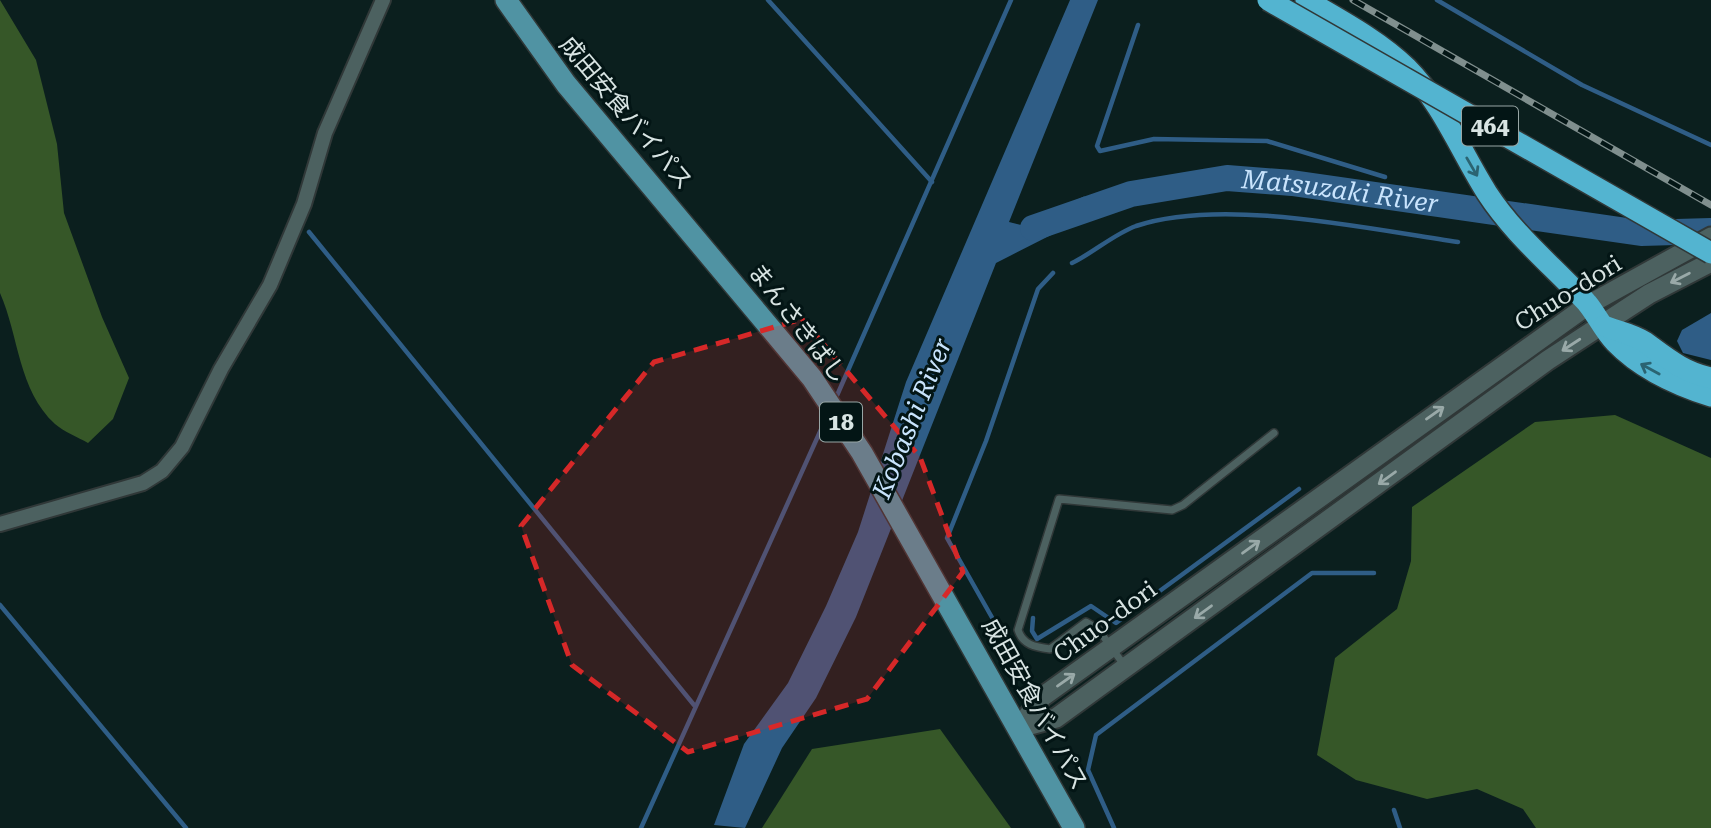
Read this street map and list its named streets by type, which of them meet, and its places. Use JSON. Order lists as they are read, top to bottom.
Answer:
{
  "streets": {
    "highway": ["464"],
    "main road": ["成田安食バイパス", "まんさきばし", "18"],
    "street": ["Chuo-dori"]
  },
  "crossings": [
    ["成田安食バイパス", "Chuo-dori"],
    ["成田安食バイパス", "まんさきばし"]
  ],
  "water": ["Matsuzaki River", "Kobashi River"]
}
